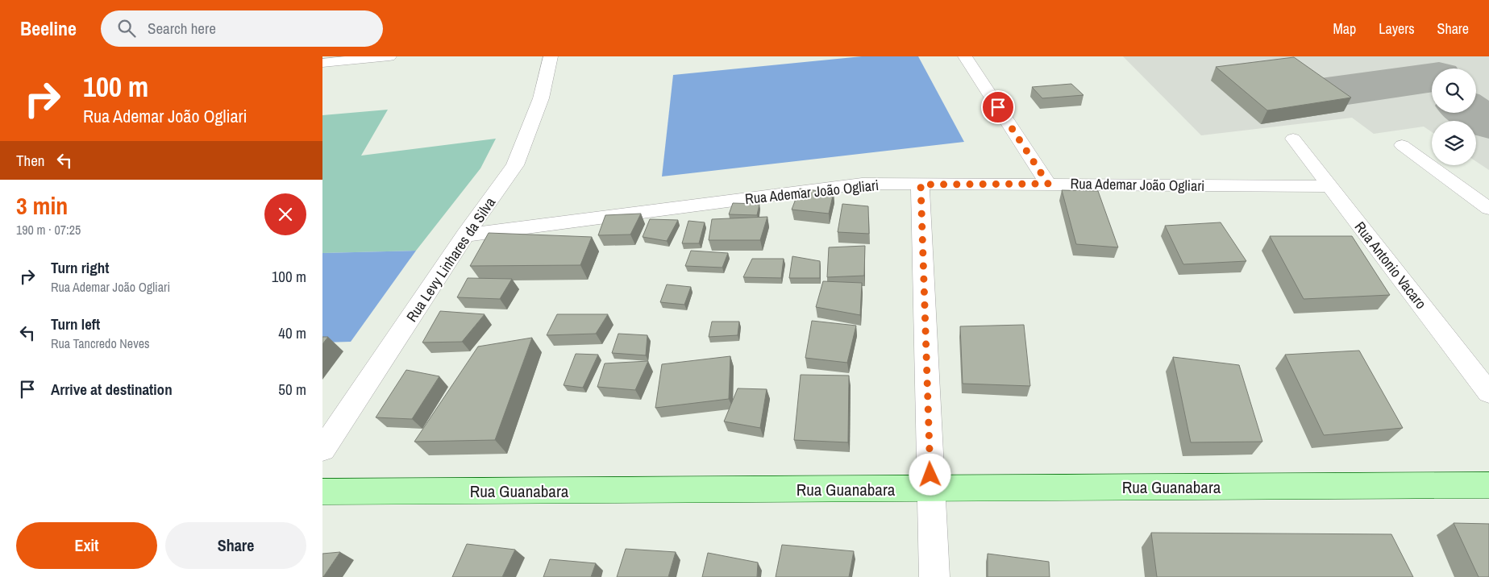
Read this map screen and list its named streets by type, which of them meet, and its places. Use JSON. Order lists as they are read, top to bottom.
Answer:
{
  "streets": {
    "street": [
      "Rua Ademar João Ogliari",
      "Rua Levy Linhares da Silva",
      "Rua Antonio Vacaro",
      "Rua Guanabara"
    ]
  },
  "crossings": [
    ["Rua Ademar João Ogliari", "Rua Levy Linhares da Silva"],
    ["Rua Ademar João Ogliari", "Rua Antonio Vacaro"]
  ],
  "page": {
    "header": "Beeline",
    "search": "Search here",
    "nav": ["Map", "Layers", "Share"],
    "turn": ["100 m", "Rua Ademar João Ogliari"],
    "then": "Then",
    "heading": ["3 min", "190 m · 07:25"],
    "list": [
      {
        "name": "Turn right",
        "note": "Rua Ademar João Ogliari",
        "value": "100 m"
      },
      {
        "name": "Turn left",
        "note": "Rua Tancredo Neves",
        "value": "40 m"
      },
      {
        "name": "Arrive at destination",
        "value": "50 m"
      }
    ],
    "buttons": ["Exit", "Share"]
  }
}
